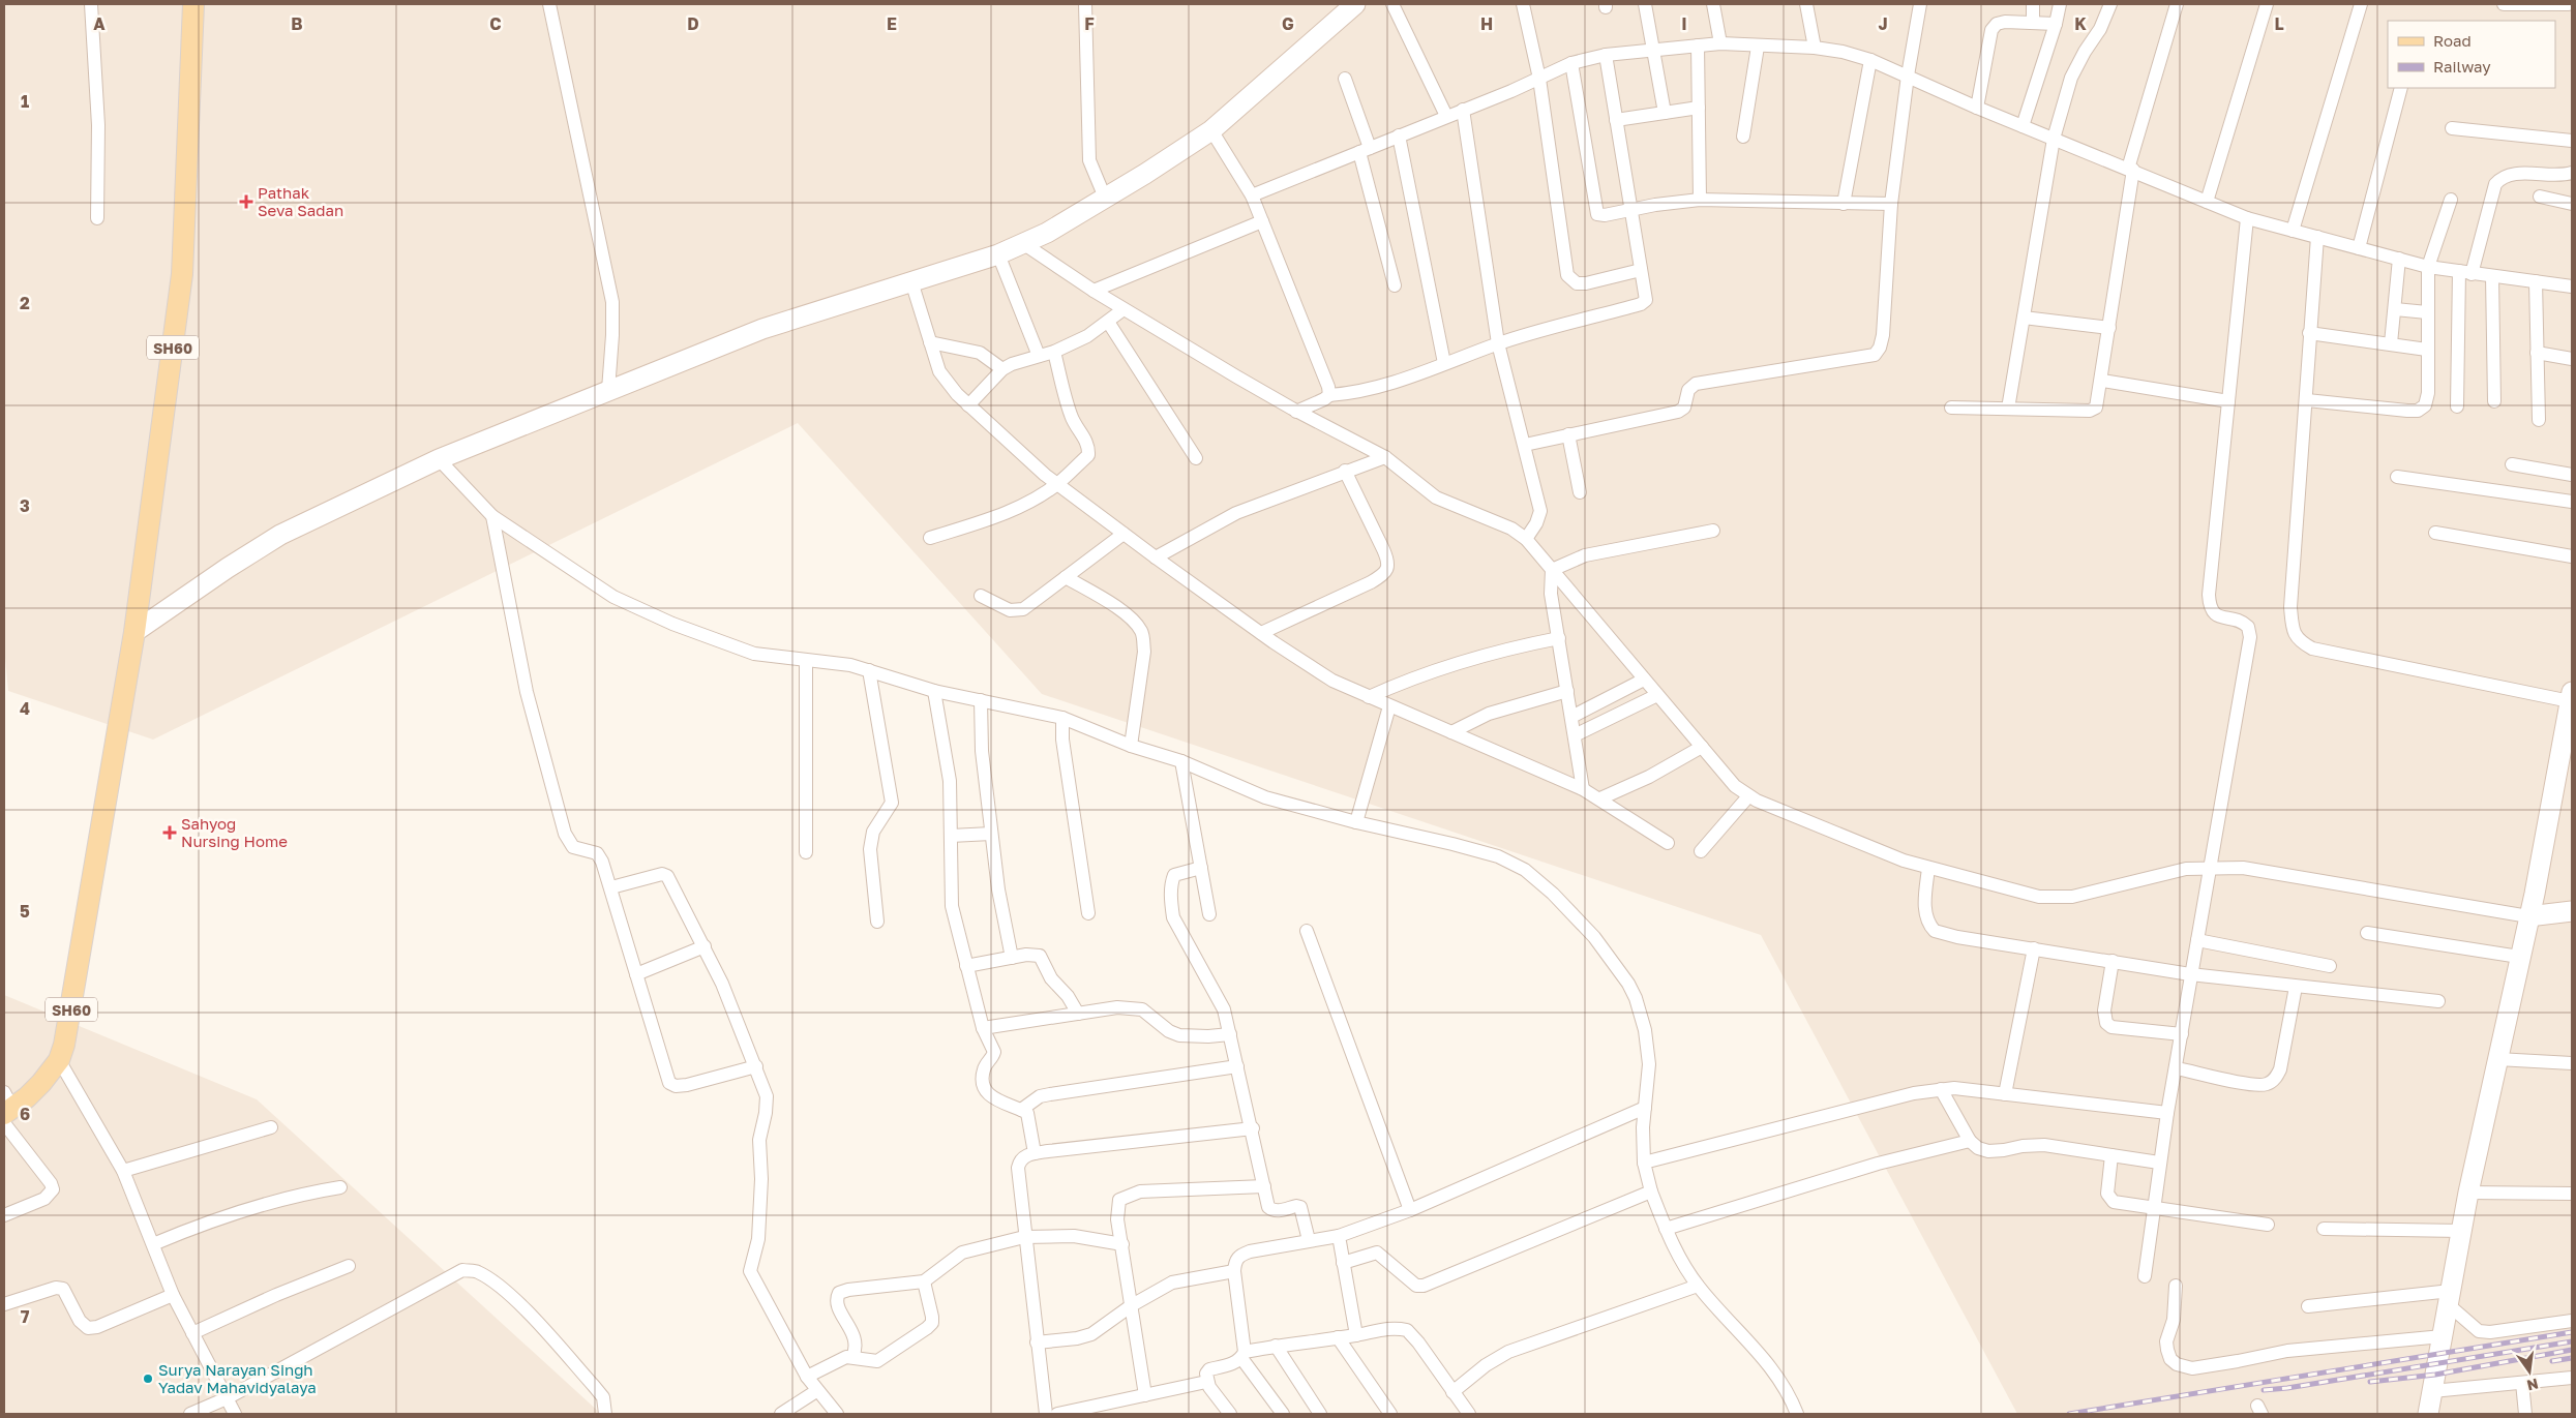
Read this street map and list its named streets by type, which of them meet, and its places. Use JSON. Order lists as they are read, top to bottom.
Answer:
{
  "streets": {
    "main road": ["SH60"]
  },
  "places": {
    "health": ["Pathak Seva Sadan", "Sahyog Nursing Home"],
    "other": ["Surya Narayan Singh Yadav Mahavidyalaya"]
  },
  "legend": ["Road", "Railway"],
  "north": "bottom",
  "grid": {
    "columns": [
      "A",
      "B",
      "C",
      "D",
      "E",
      "F",
      "G",
      "H",
      "I",
      "J",
      "K",
      "L"
    ],
    "rows": [
      "1",
      "2",
      "3",
      "4",
      "5",
      "6",
      "7"
    ]
  }
}
